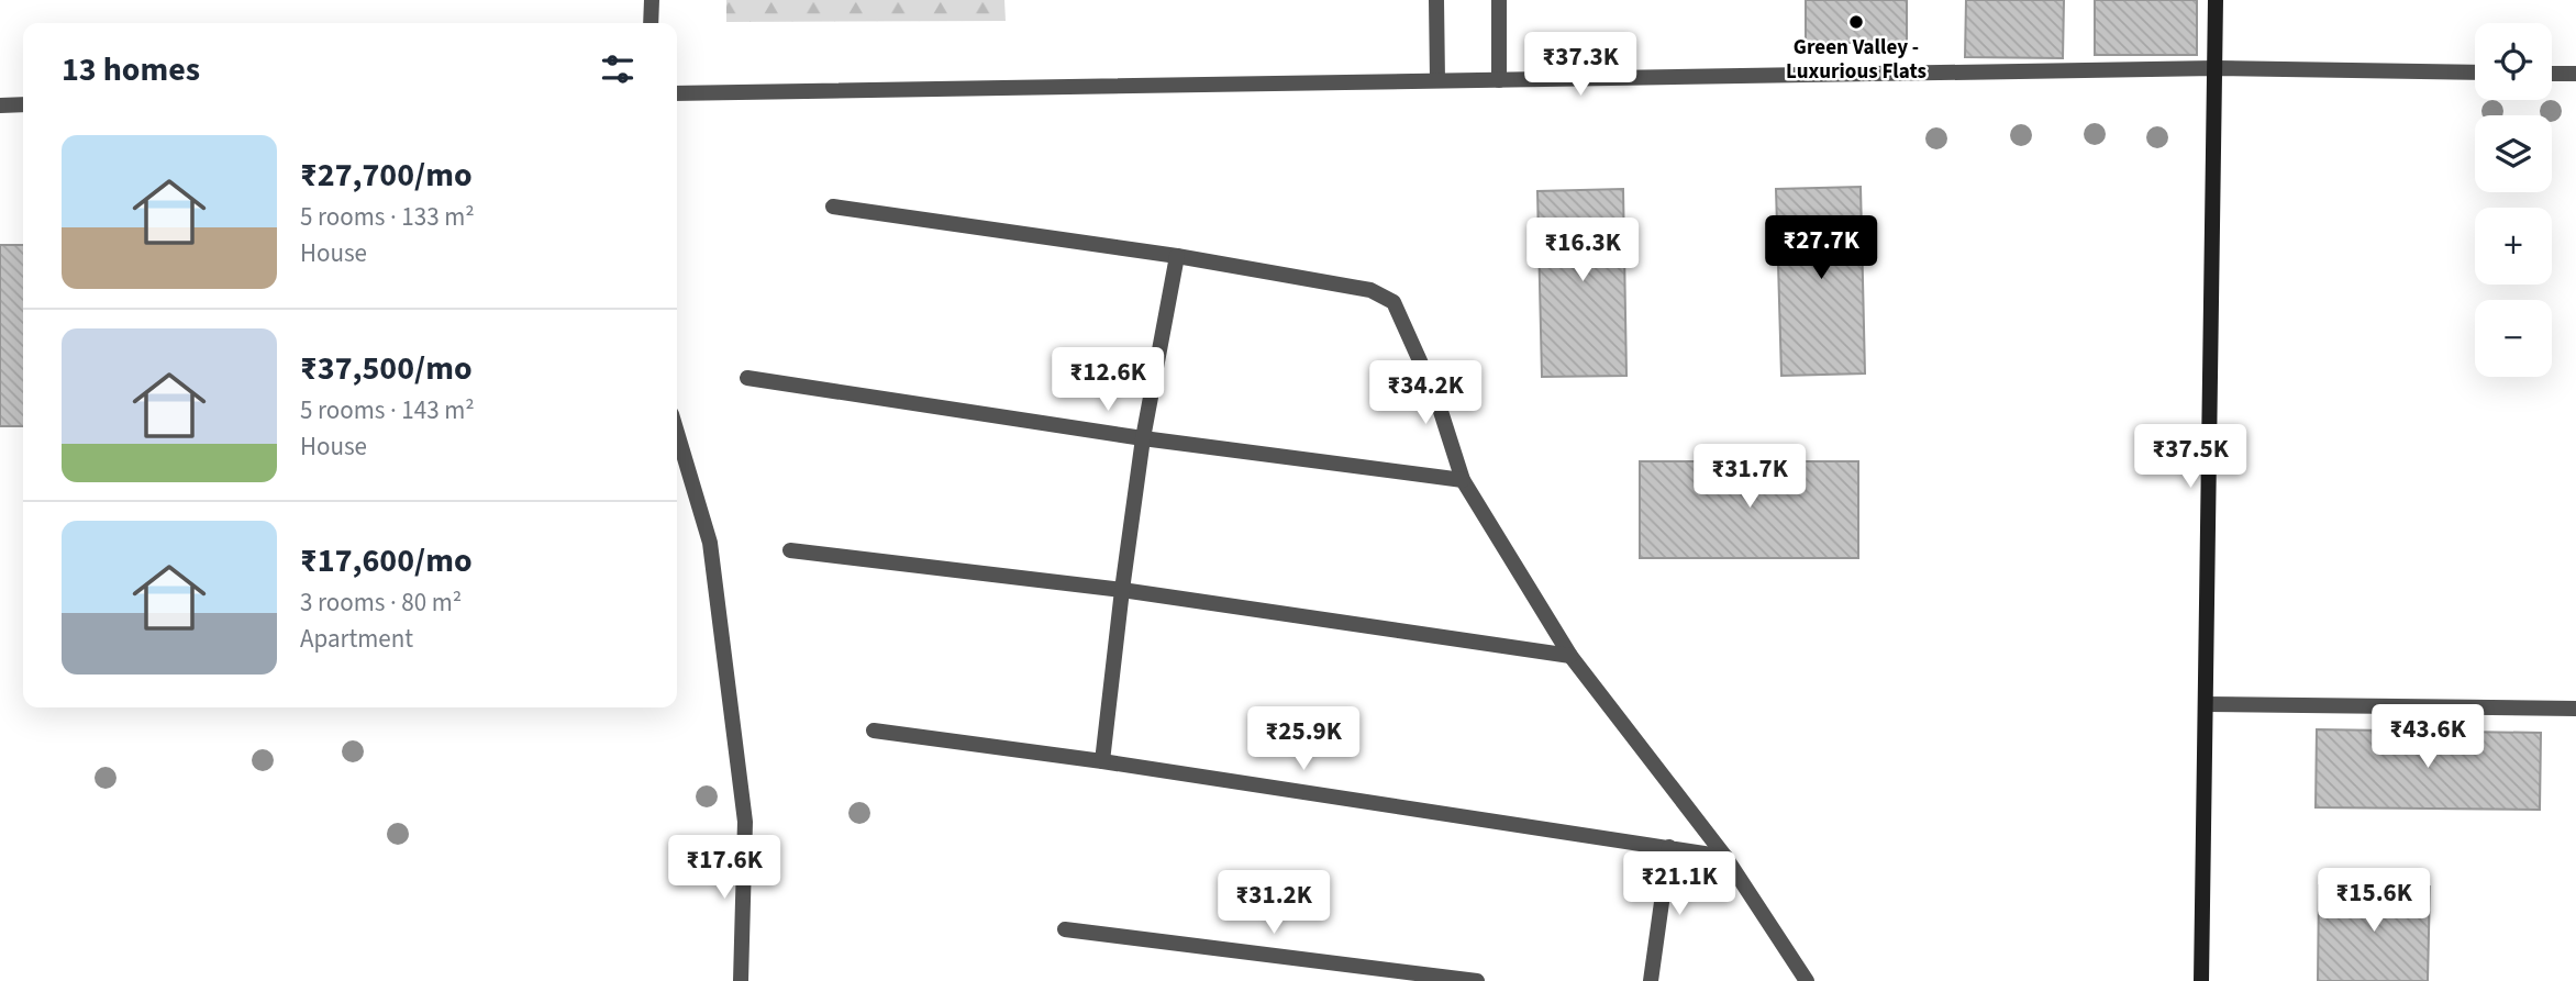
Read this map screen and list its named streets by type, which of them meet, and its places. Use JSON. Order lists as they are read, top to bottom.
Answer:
{
  "places": ["Green Valley - Luxurious Flats"],
  "page": {
    "map_buttons": ["+", "−"],
    "heading": "13 homes",
    "price": [
      "₹37.3K",
      "₹27.7K",
      "₹16.3K",
      "₹12.6K",
      "₹34.2K",
      "₹37.5K",
      "₹31.7K",
      "₹43.6K",
      "₹25.9K",
      "₹17.6K",
      "₹21.1K",
      "₹15.6K",
      "₹31.2K"
    ],
    "list": [
      {
        "name": "₹27,700/mo",
        "note": "5 rooms · 133 m² · House"
      },
      {
        "name": "₹37,500/mo",
        "note": "5 rooms · 143 m² · House"
      },
      {
        "name": "₹17,600/mo",
        "note": "3 rooms · 80 m² · Apartment"
      }
    ]
  }
}
